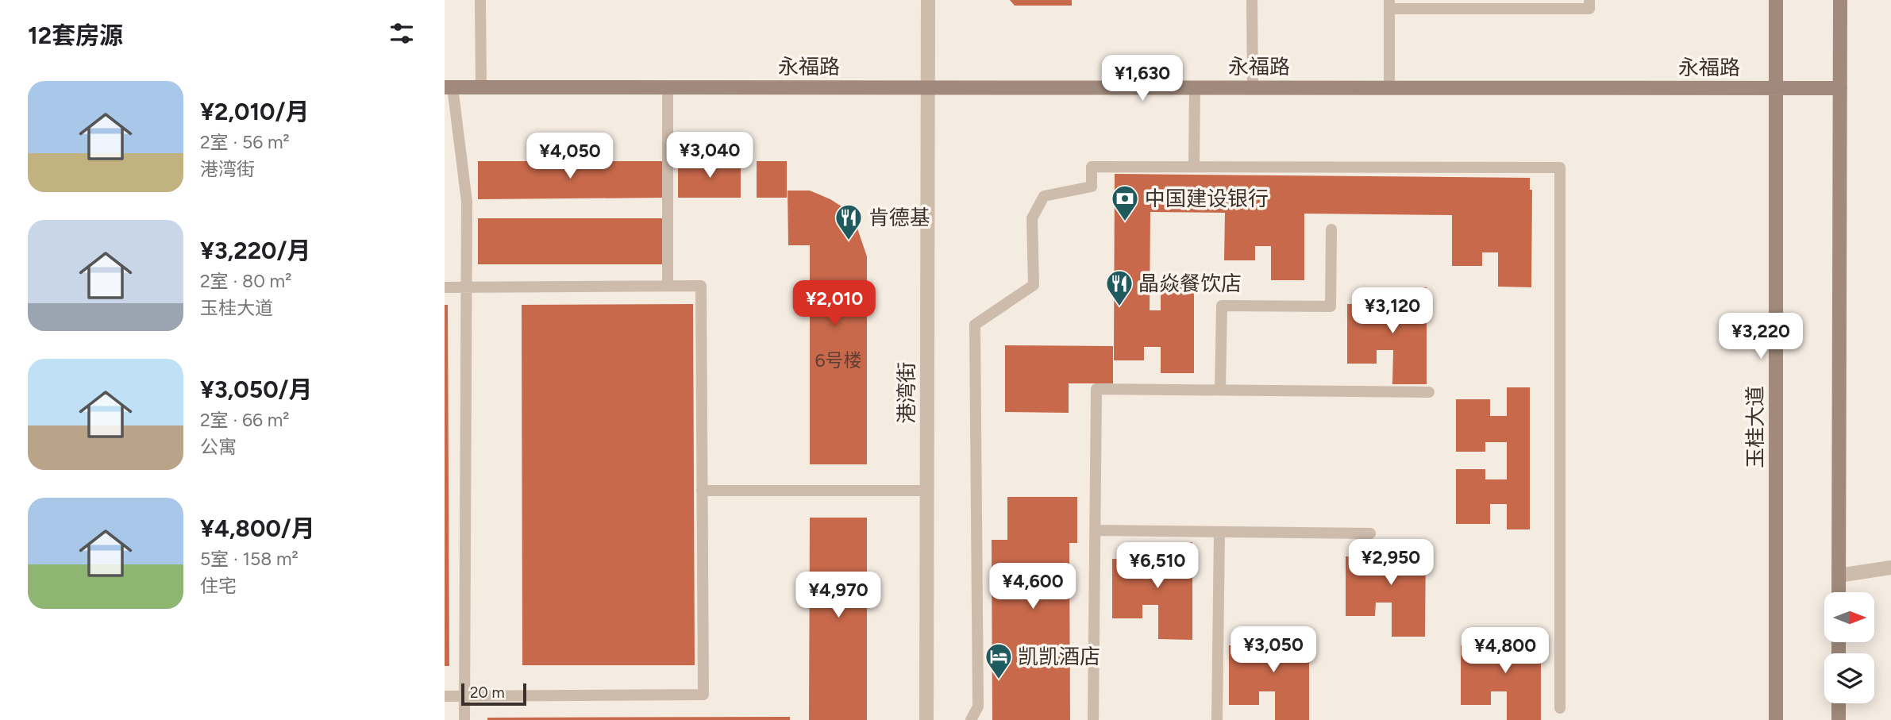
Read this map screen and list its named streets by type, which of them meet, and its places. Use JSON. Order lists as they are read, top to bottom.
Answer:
{
  "streets": {
    "street": ["永福路", "港湾街", "玉桂大道"]
  },
  "crossings": [
    ["永福路", "港湾街"],
    ["永福路", "玉桂大道"]
  ],
  "places": {
    "bank": ["中国建设银行"],
    "restaurant": ["肯德基", "晶焱餐饮店"],
    "hotel": ["凯凯酒店"]
  },
  "house_numbers": ["6号楼"],
  "scale_bar": "20 m",
  "north": "right",
  "page": {
    "heading": "12套房源",
    "price": [
      "¥1,630",
      "¥3,040",
      "¥4,050",
      "¥2,010",
      "¥3,120",
      "¥3,220",
      "¥2,950",
      "¥6,510",
      "¥4,600",
      "¥4,970",
      "¥3,050",
      "¥4,800"
    ],
    "list": [
      {
        "name": "¥2,010/月",
        "note": "2室 · 56 m² · 港湾街"
      },
      {
        "name": "¥3,220/月",
        "note": "2室 · 80 m² · 玉桂大道"
      },
      {
        "name": "¥3,050/月",
        "note": "2室 · 66 m² · 公寓"
      },
      {
        "name": "¥4,800/月",
        "note": "5室 · 158 m² · 住宅"
      }
    ],
    "scale": "20 m"
  }
}
